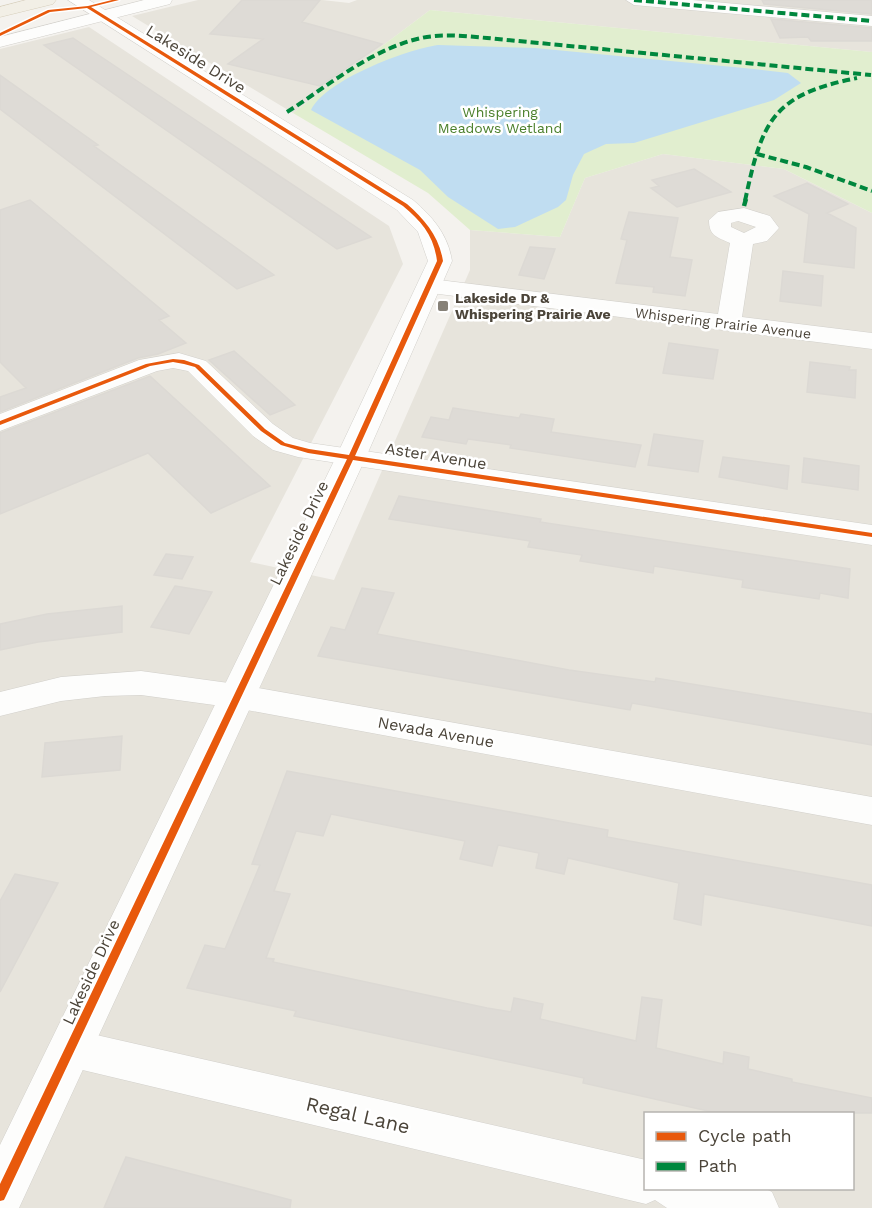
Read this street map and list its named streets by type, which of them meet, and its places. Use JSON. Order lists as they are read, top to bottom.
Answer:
{
  "streets": {
    "street": [
      "Lakeside Drive",
      "Whispering Prairie Avenue",
      "Aster Avenue",
      "Nevada Avenue",
      "Regal Lane"
    ]
  },
  "crossings": [
    ["Lakeside Drive", "Whispering Prairie Avenue"],
    ["Lakeside Drive", "Aster Avenue"],
    ["Lakeside Drive", "Nevada Avenue"],
    ["Lakeside Drive", "Regal Lane"]
  ],
  "parks": ["Whispering Meadows Wetland"],
  "places": {
    "transit": ["Lakeside Dr & Whispering Prairie Ave"]
  },
  "legend": ["Cycle path", "Path"]
}
